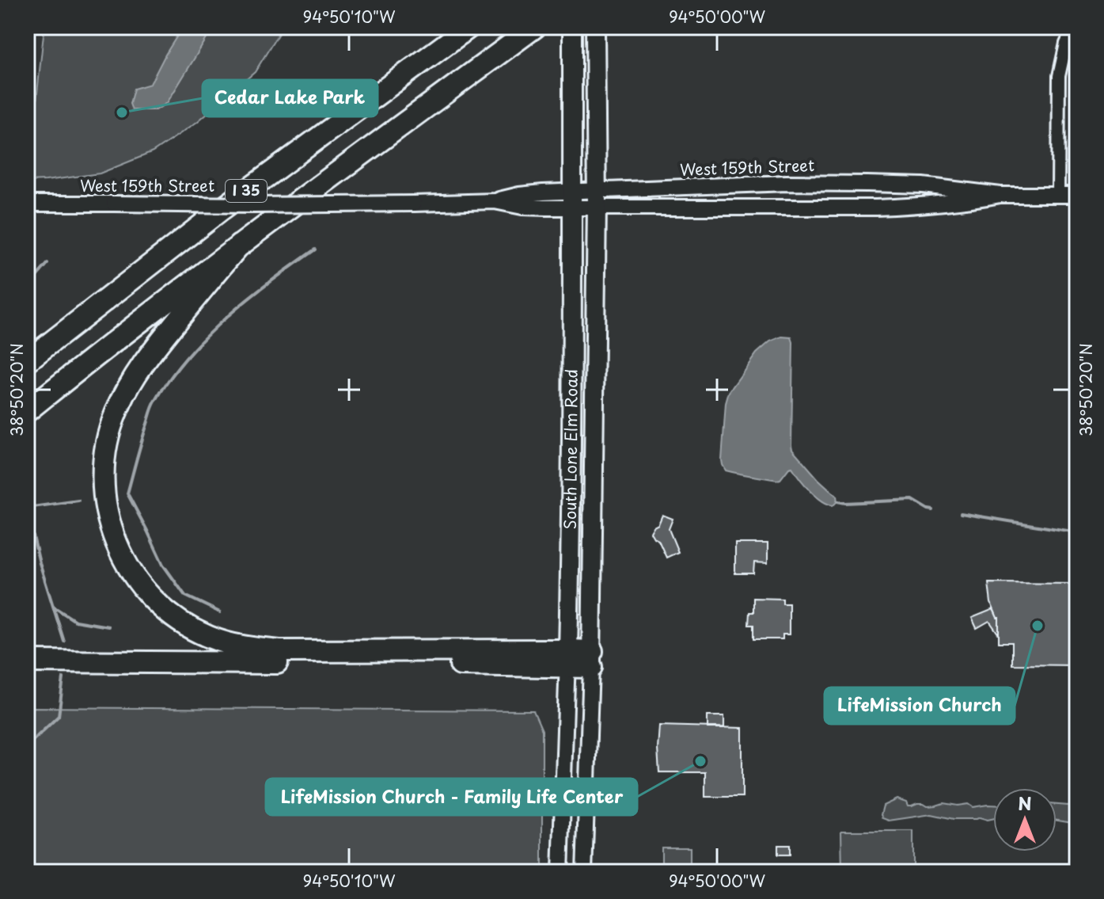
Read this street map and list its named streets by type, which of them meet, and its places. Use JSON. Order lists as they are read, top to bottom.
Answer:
{
  "streets": {
    "highway": ["I 35"],
    "main road": ["South Lone Elm Road"],
    "street": ["West 159th Street"]
  },
  "crossings": [
    ["West 159th Street", "South Lone Elm Road"]
  ],
  "places": ["Cedar Lake Park", "LifeMission Church", "LifeMission Church - Family Life Center"],
  "north": "top",
  "coordinates": ["94°50'10\"W", "94°50'00\"W", "38°50'20\"N"]
}
